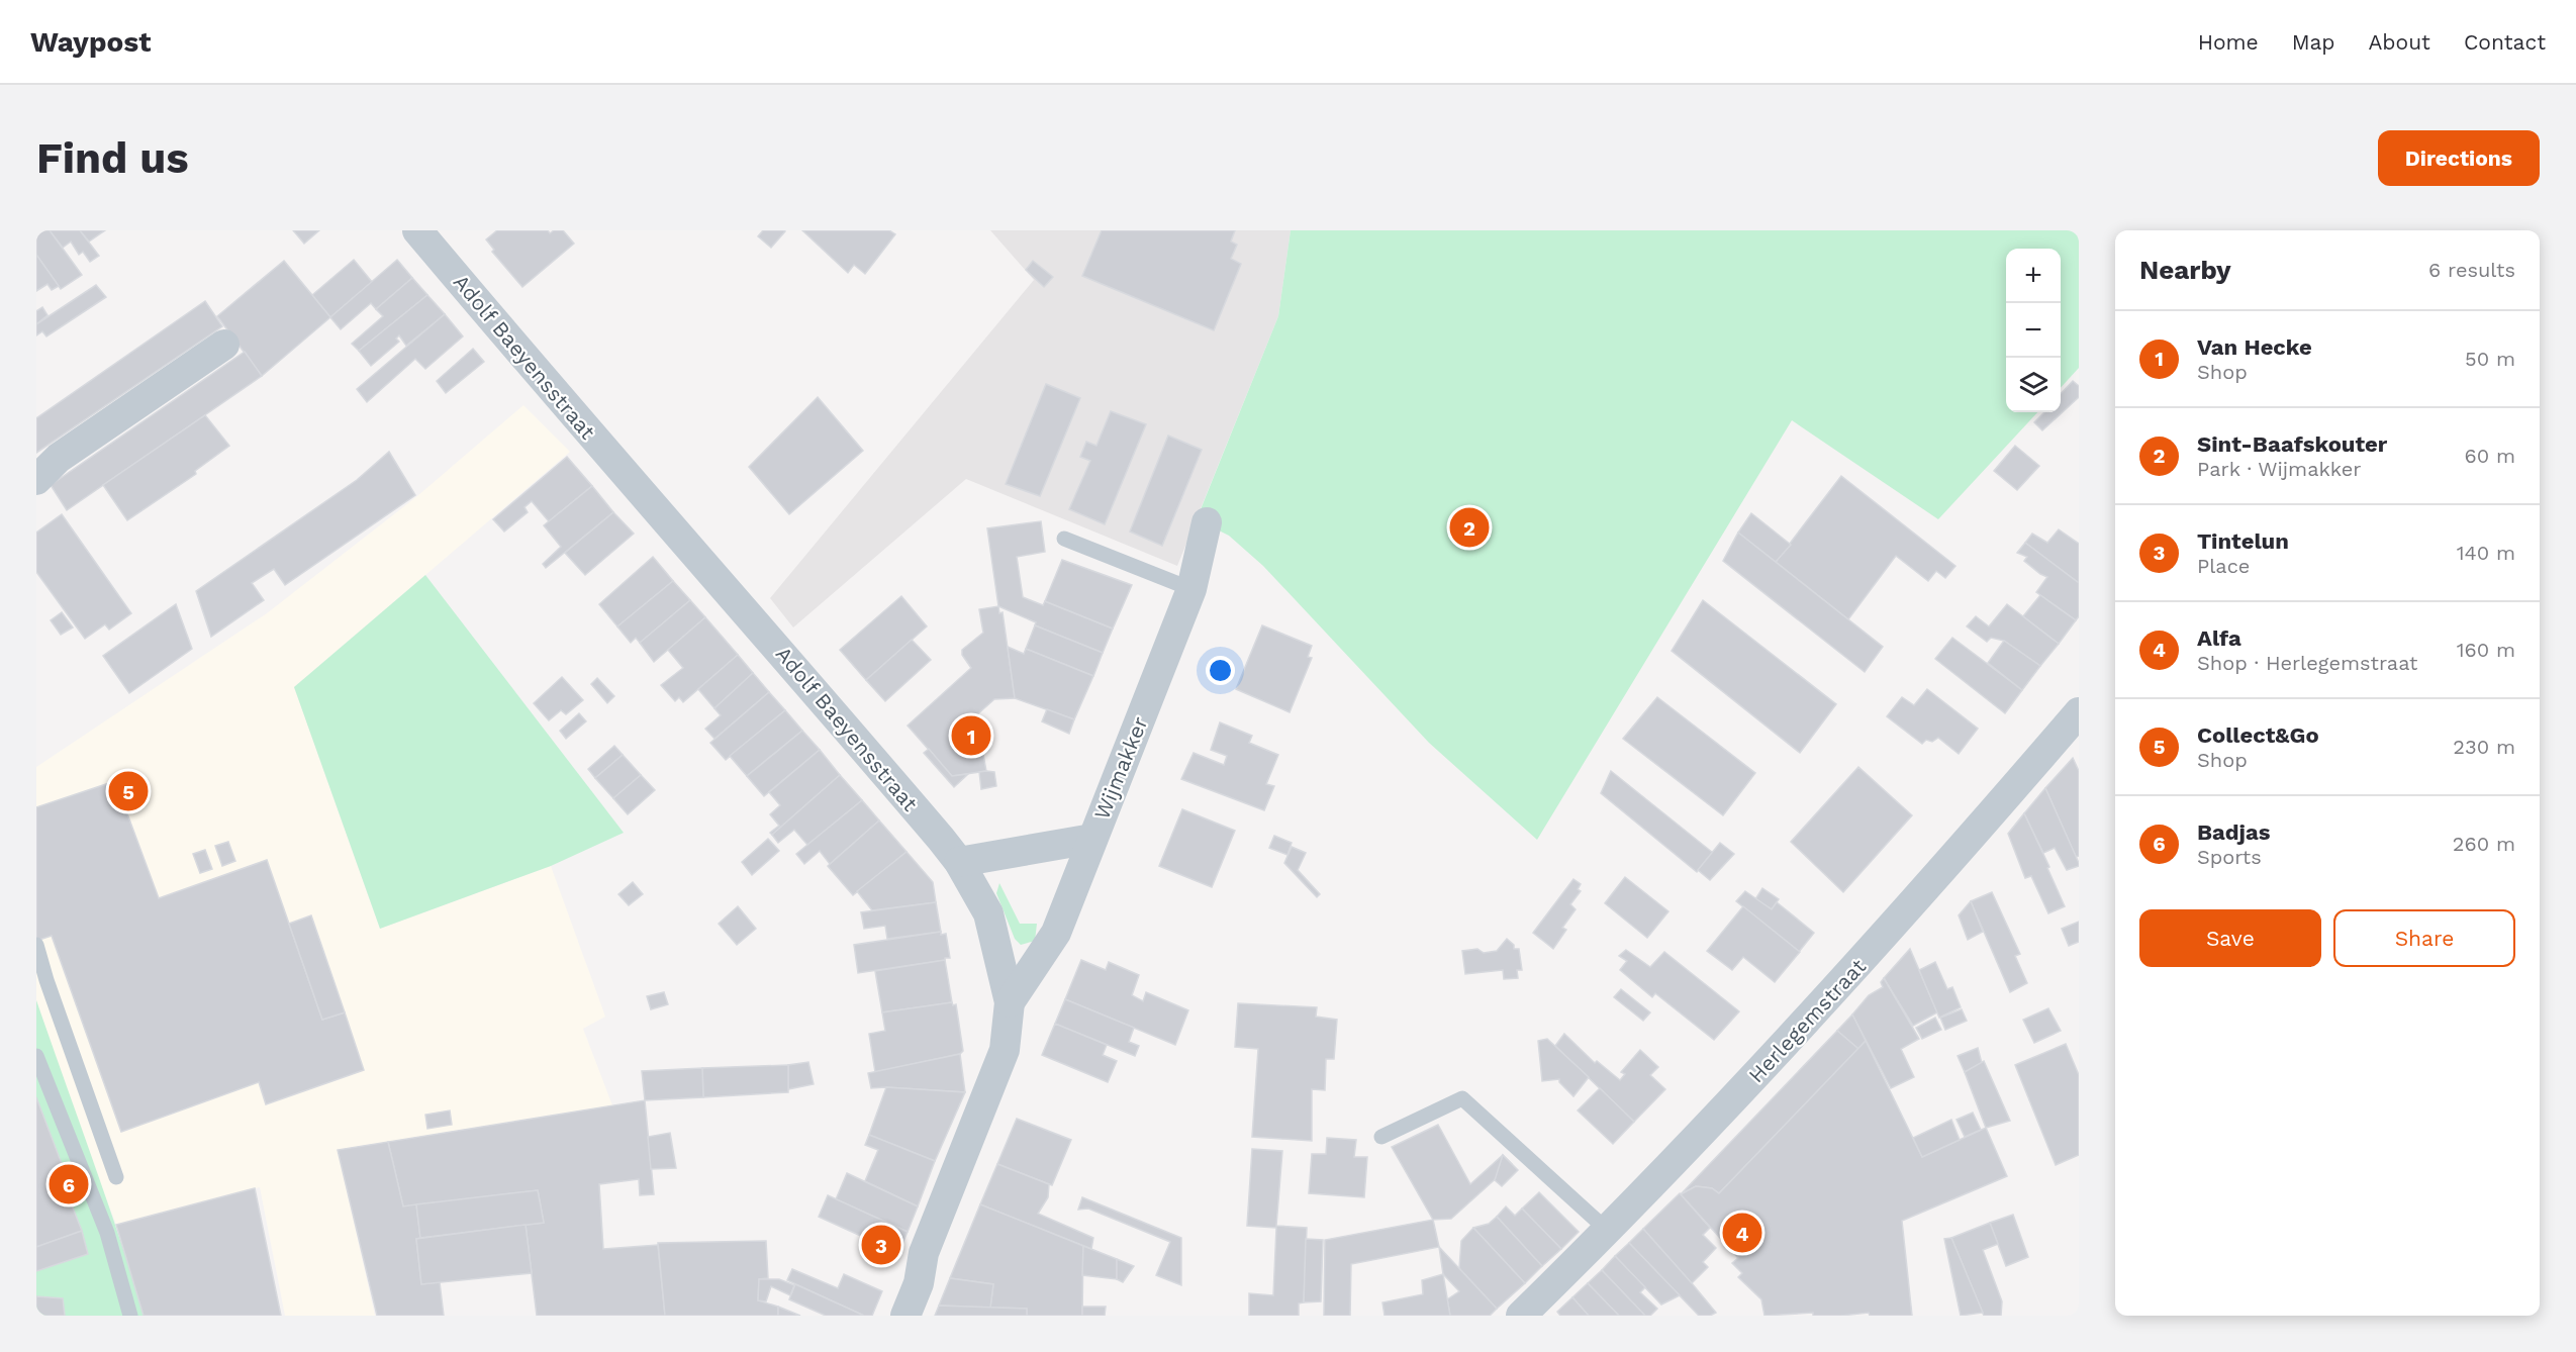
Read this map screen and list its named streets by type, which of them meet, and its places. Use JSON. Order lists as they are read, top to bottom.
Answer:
{
  "streets": {
    "street": ["Adolf Baeyensstraat", "Wijmakker", "Herlegemstraat"]
  },
  "crossings": [
    ["Adolf Baeyensstraat", "Wijmakker"]
  ],
  "page": {
    "header": "Waypost",
    "nav": [
      "Home",
      "Map",
      "About",
      "Contact"
    ],
    "buttons": [
      "Directions",
      ["Save", "Share"]
    ],
    "title": "Find us",
    "heading": ["Nearby", "6 results"],
    "map_buttons": ["+", "−"],
    "list": [
      {
        "mark": "1",
        "name": "Van Hecke",
        "note": "Shop",
        "value": "50 m"
      },
      {
        "mark": "2",
        "name": "Sint-Baafskouter",
        "note": "Park · Wijmakker",
        "value": "60 m"
      },
      {
        "mark": "3",
        "name": "Tintelun",
        "note": "Place",
        "value": "140 m"
      },
      {
        "mark": "4",
        "name": "Alfa",
        "note": "Shop · Herlegemstraat",
        "value": "160 m"
      },
      {
        "mark": "5",
        "name": "Collect&Go",
        "note": "Shop",
        "value": "230 m"
      },
      {
        "mark": "6",
        "name": "Badjas",
        "note": "Sports",
        "value": "260 m"
      }
    ],
    "pins": [
      "2",
      "1",
      "5",
      "6",
      "4",
      "3"
    ]
  }
}
